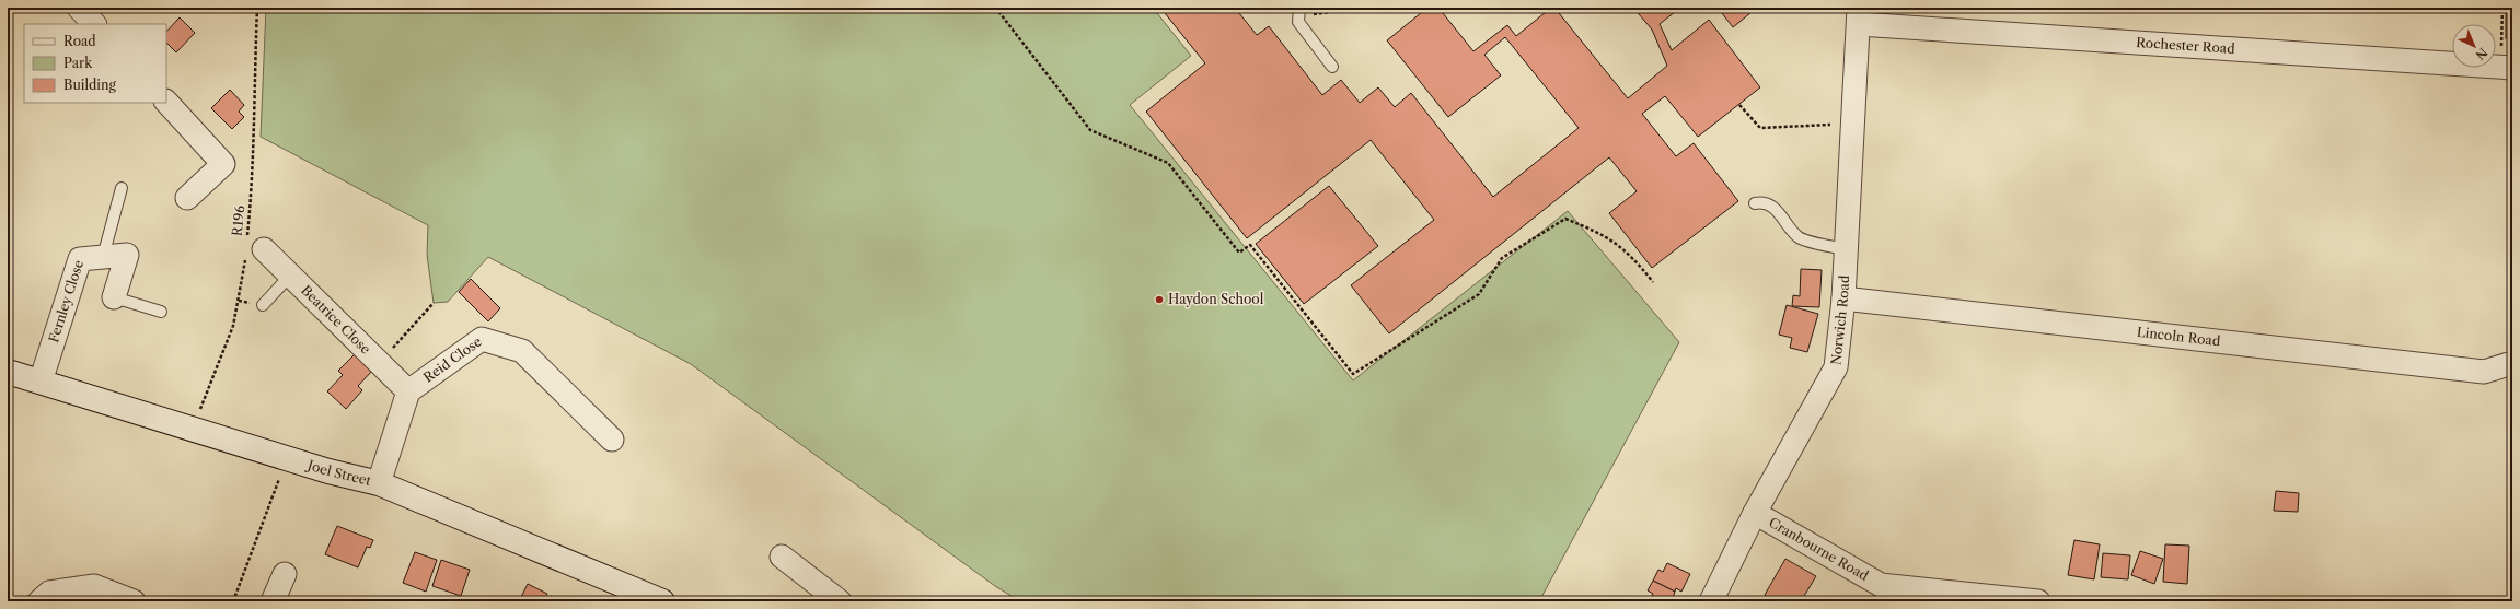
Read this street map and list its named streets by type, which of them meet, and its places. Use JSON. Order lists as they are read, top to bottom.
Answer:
{
  "streets": {
    "main road": ["Joel Street"],
    "street": [
      "Rochester Road",
      "Fernley Close",
      "Norwich Road",
      "Beatrice Close",
      "Lincoln Road",
      "Reid Close",
      "Cranbourne Road"
    ],
    "path": ["R196"]
  },
  "crossings": [
    ["Rochester Road", "Norwich Road"],
    ["R196", "Beatrice Close"],
    ["R196", "Joel Street"],
    ["Fernley Close", "Joel Street"],
    ["Norwich Road", "Lincoln Road"],
    ["Norwich Road", "Cranbourne Road"],
    ["Beatrice Close", "Reid Close"]
  ],
  "places": ["Haydon School"],
  "legend": ["Road", "Park", "Building"],
  "north": "bottom right"
}
